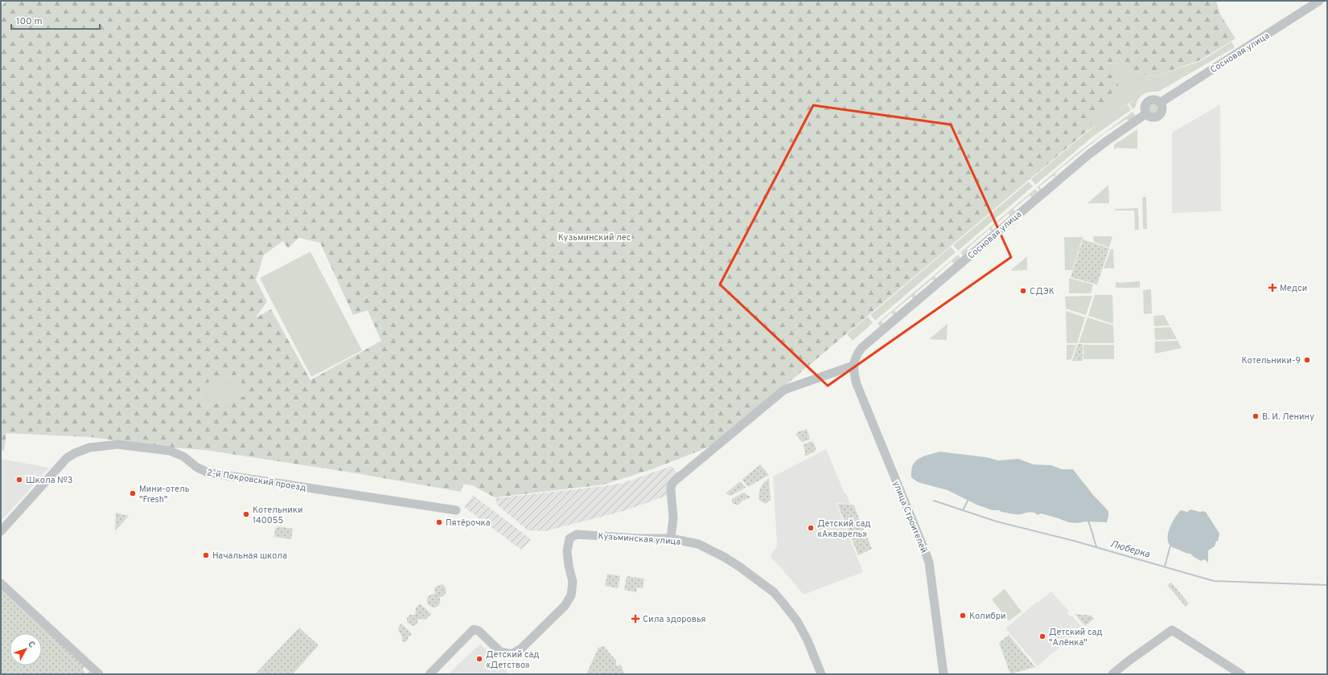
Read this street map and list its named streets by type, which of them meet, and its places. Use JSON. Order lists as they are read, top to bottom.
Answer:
{
  "streets": {
    "street": [
      "Сосновая улица",
      "2-й Покровский проезд",
      "улица Строителей",
      "Кузьминская улица"
    ]
  },
  "crossings": [
    ["Сосновая улица", "улица Строителей"]
  ],
  "water": ["Люберка"],
  "parks": ["Кузьминский лес"],
  "places": {
    "health": ["Медси", "Сила здоровья"],
    "other": [
      "СДЭК",
      "Котельники-9",
      "В. И. Ленину",
      "Школа №3",
      "Мини-отель \"Fresh\"",
      "Котельники 140055",
      "Пятёрочка",
      "Детский сад «Акварель»",
      "Начальная школа",
      "Колибри",
      "Детский сад \"Алёнка\"",
      "Детский сад «Детство»"
    ]
  },
  "scale_bar": "100 m",
  "north": "top right"
}
